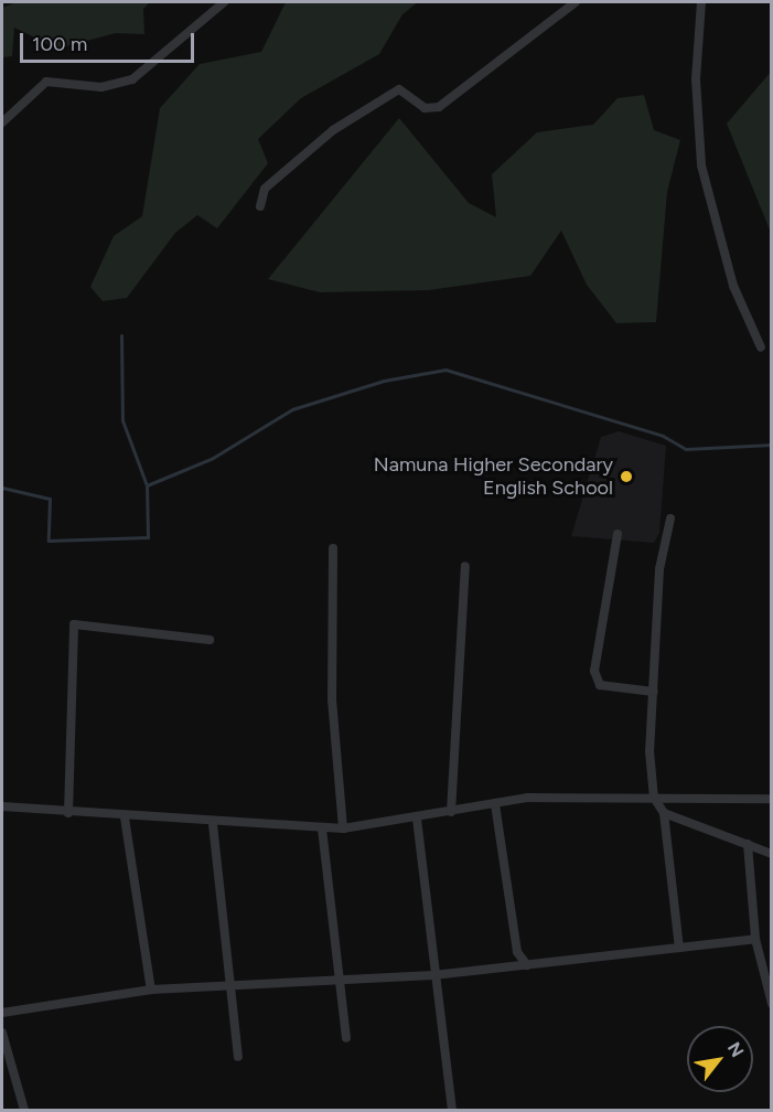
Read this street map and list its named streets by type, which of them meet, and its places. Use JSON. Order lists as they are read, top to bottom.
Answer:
{
  "places": ["Namuna Higher Secondary English School"],
  "scale_bar": "100 m",
  "north": "top right"
}
